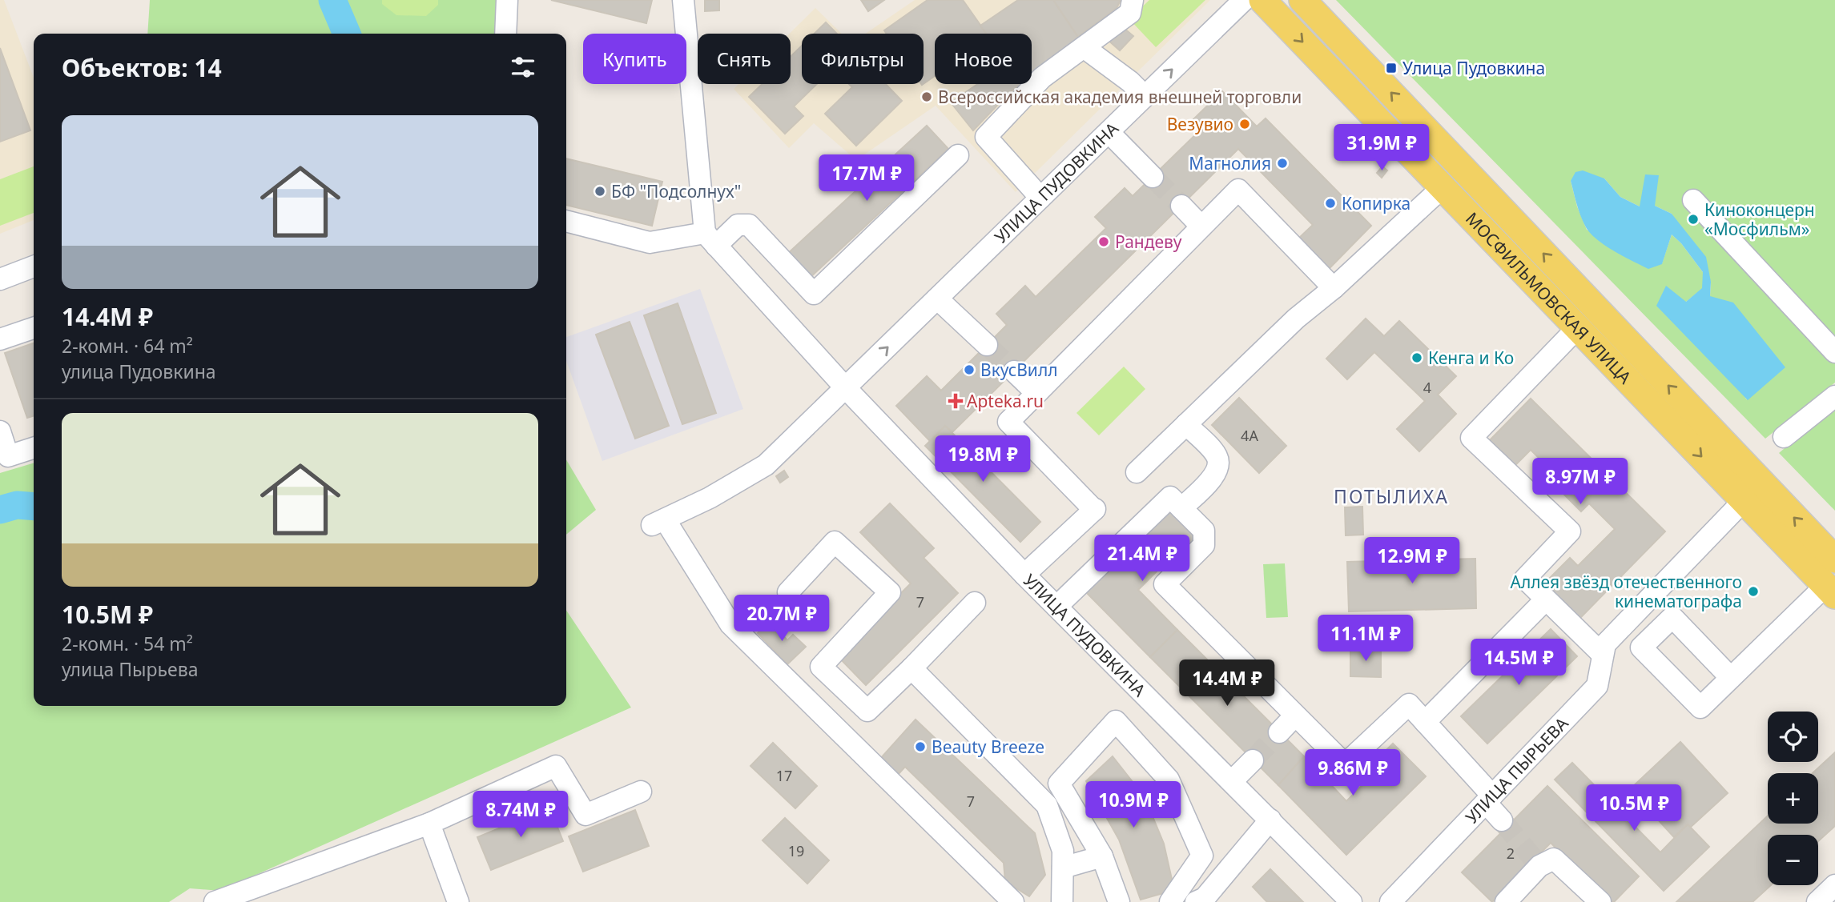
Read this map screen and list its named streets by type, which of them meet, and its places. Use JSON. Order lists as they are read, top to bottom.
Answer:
{
  "streets": {
    "main road": ["МОСФИЛЬМОВСКАЯ УЛИЦА"],
    "street": ["УЛИЦА ПУДОВКИНА", "УЛИЦА ПЫРЬЕВА"]
  },
  "crossings": [
    ["МОСФИЛЬМОВСКАЯ УЛИЦА", "УЛИЦА ПЫРЬЕВА"]
  ],
  "districts": ["ПОТЫЛИХА"],
  "places": {
    "transit": ["Улица Пудовкина"],
    "other": [
      "Всероссийская академия внешней торговли",
      "Везувио",
      "Магнолия",
      "БФ \"Подсолнух\"",
      "Копирка",
      "Киноконцерн «Мосфильм»",
      "Рандеву",
      "Кенга и Ко",
      "ВкусВилл",
      "Аллея звёзд отечественного кинематографа",
      "Beauty Breeze"
    ],
    "health": ["Apteka.ru"]
  },
  "house_numbers": [
    "4",
    "4А",
    "7",
    "17",
    "7",
    "19",
    "2"
  ],
  "page": {
    "chip": [
      "Купить",
      "Снять",
      "Фильтры",
      "Новое"
    ],
    "heading": "Объектов: 14",
    "list": [
      {
        "name": "14.4M ₽",
        "note": "2-комн. · 64 m² · улица Пудовкина"
      },
      {
        "name": "10.5M ₽",
        "note": "2-комн. · 54 m² · улица Пырьева"
      }
    ],
    "price": [
      "31.9M ₽",
      "17.7M ₽",
      "19.8M ₽",
      "8.97M ₽",
      "21.4M ₽",
      "12.9M ₽",
      "20.7M ₽",
      "11.1M ₽",
      "14.5M ₽",
      "14.4M ₽",
      "9.86M ₽",
      "10.9M ₽",
      "10.5M ₽",
      "8.74M ₽"
    ],
    "map_buttons": ["+", "−"]
  }
}
